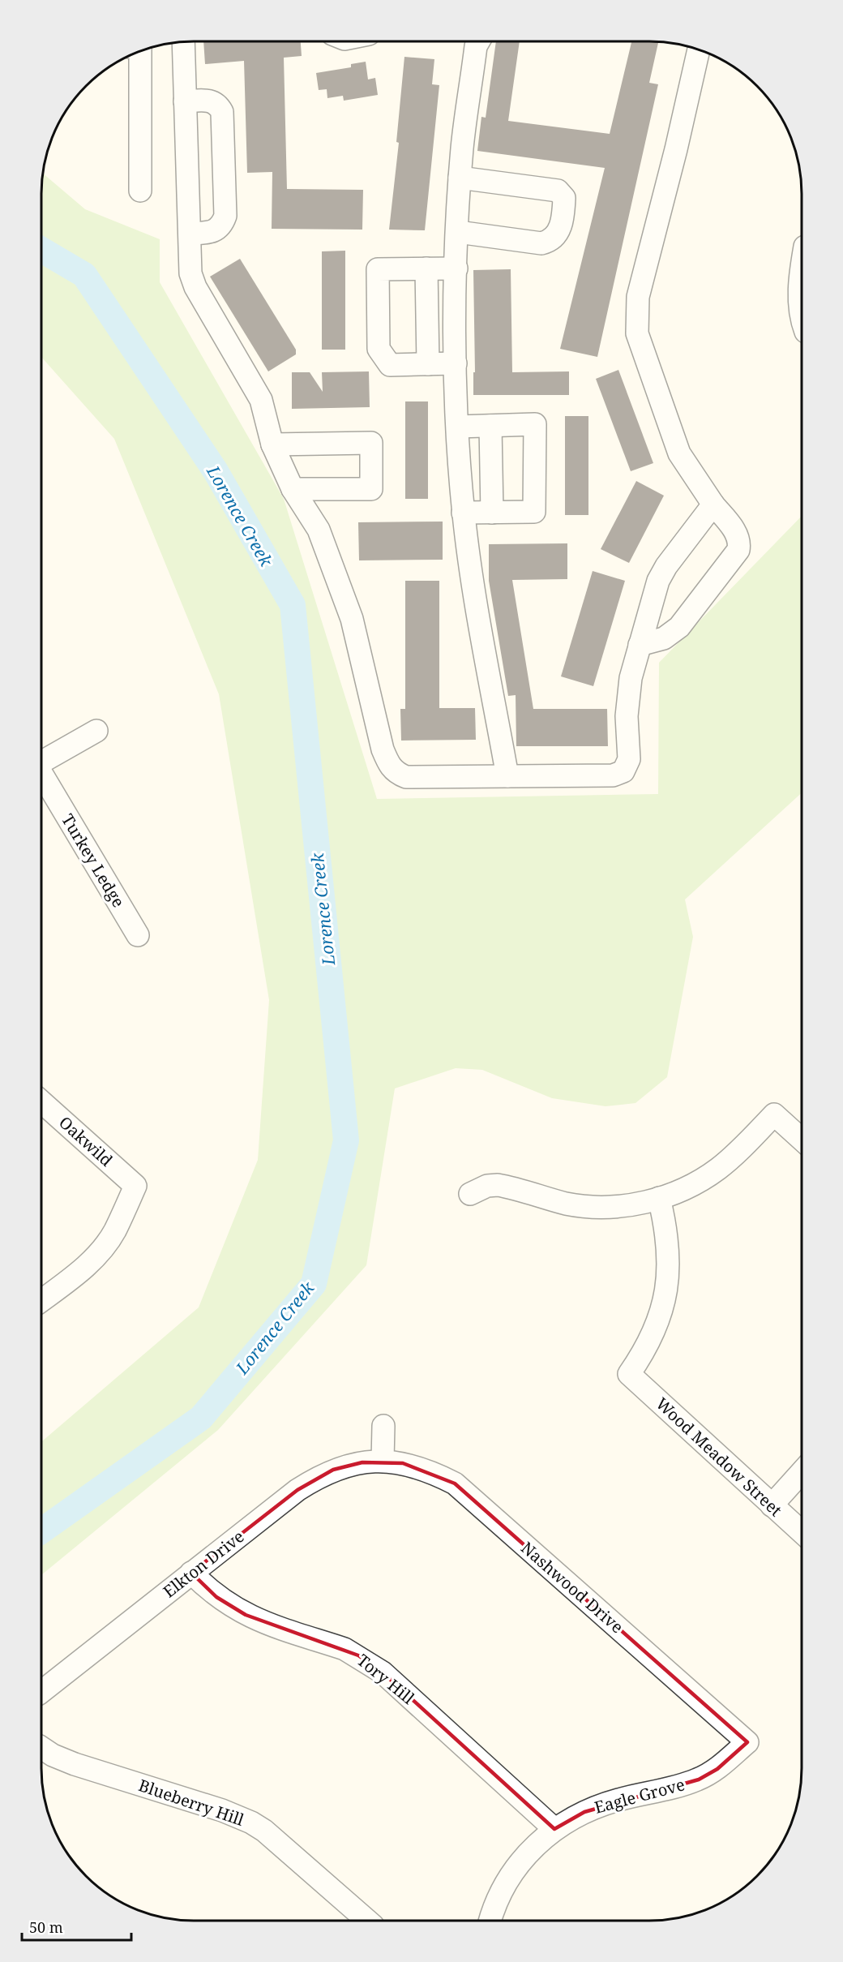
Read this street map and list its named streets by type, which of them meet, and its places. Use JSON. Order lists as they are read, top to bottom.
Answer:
{
  "streets": {
    "street": [
      "Turkey Ledge",
      "Oakwild",
      "Wood Meadow Street",
      "Elkton Drive",
      "Nashwood Drive",
      "Tory Hill",
      "Eagle Grove",
      "Blueberry Hill"
    ]
  },
  "crossings": [
    ["Elkton Drive", "Nashwood Drive"],
    ["Elkton Drive", "Tory Hill"],
    ["Nashwood Drive", "Eagle Grove"],
    ["Tory Hill", "Eagle Grove"]
  ],
  "water": ["Lorence Creek"],
  "scale_bar": "50 m"
}
